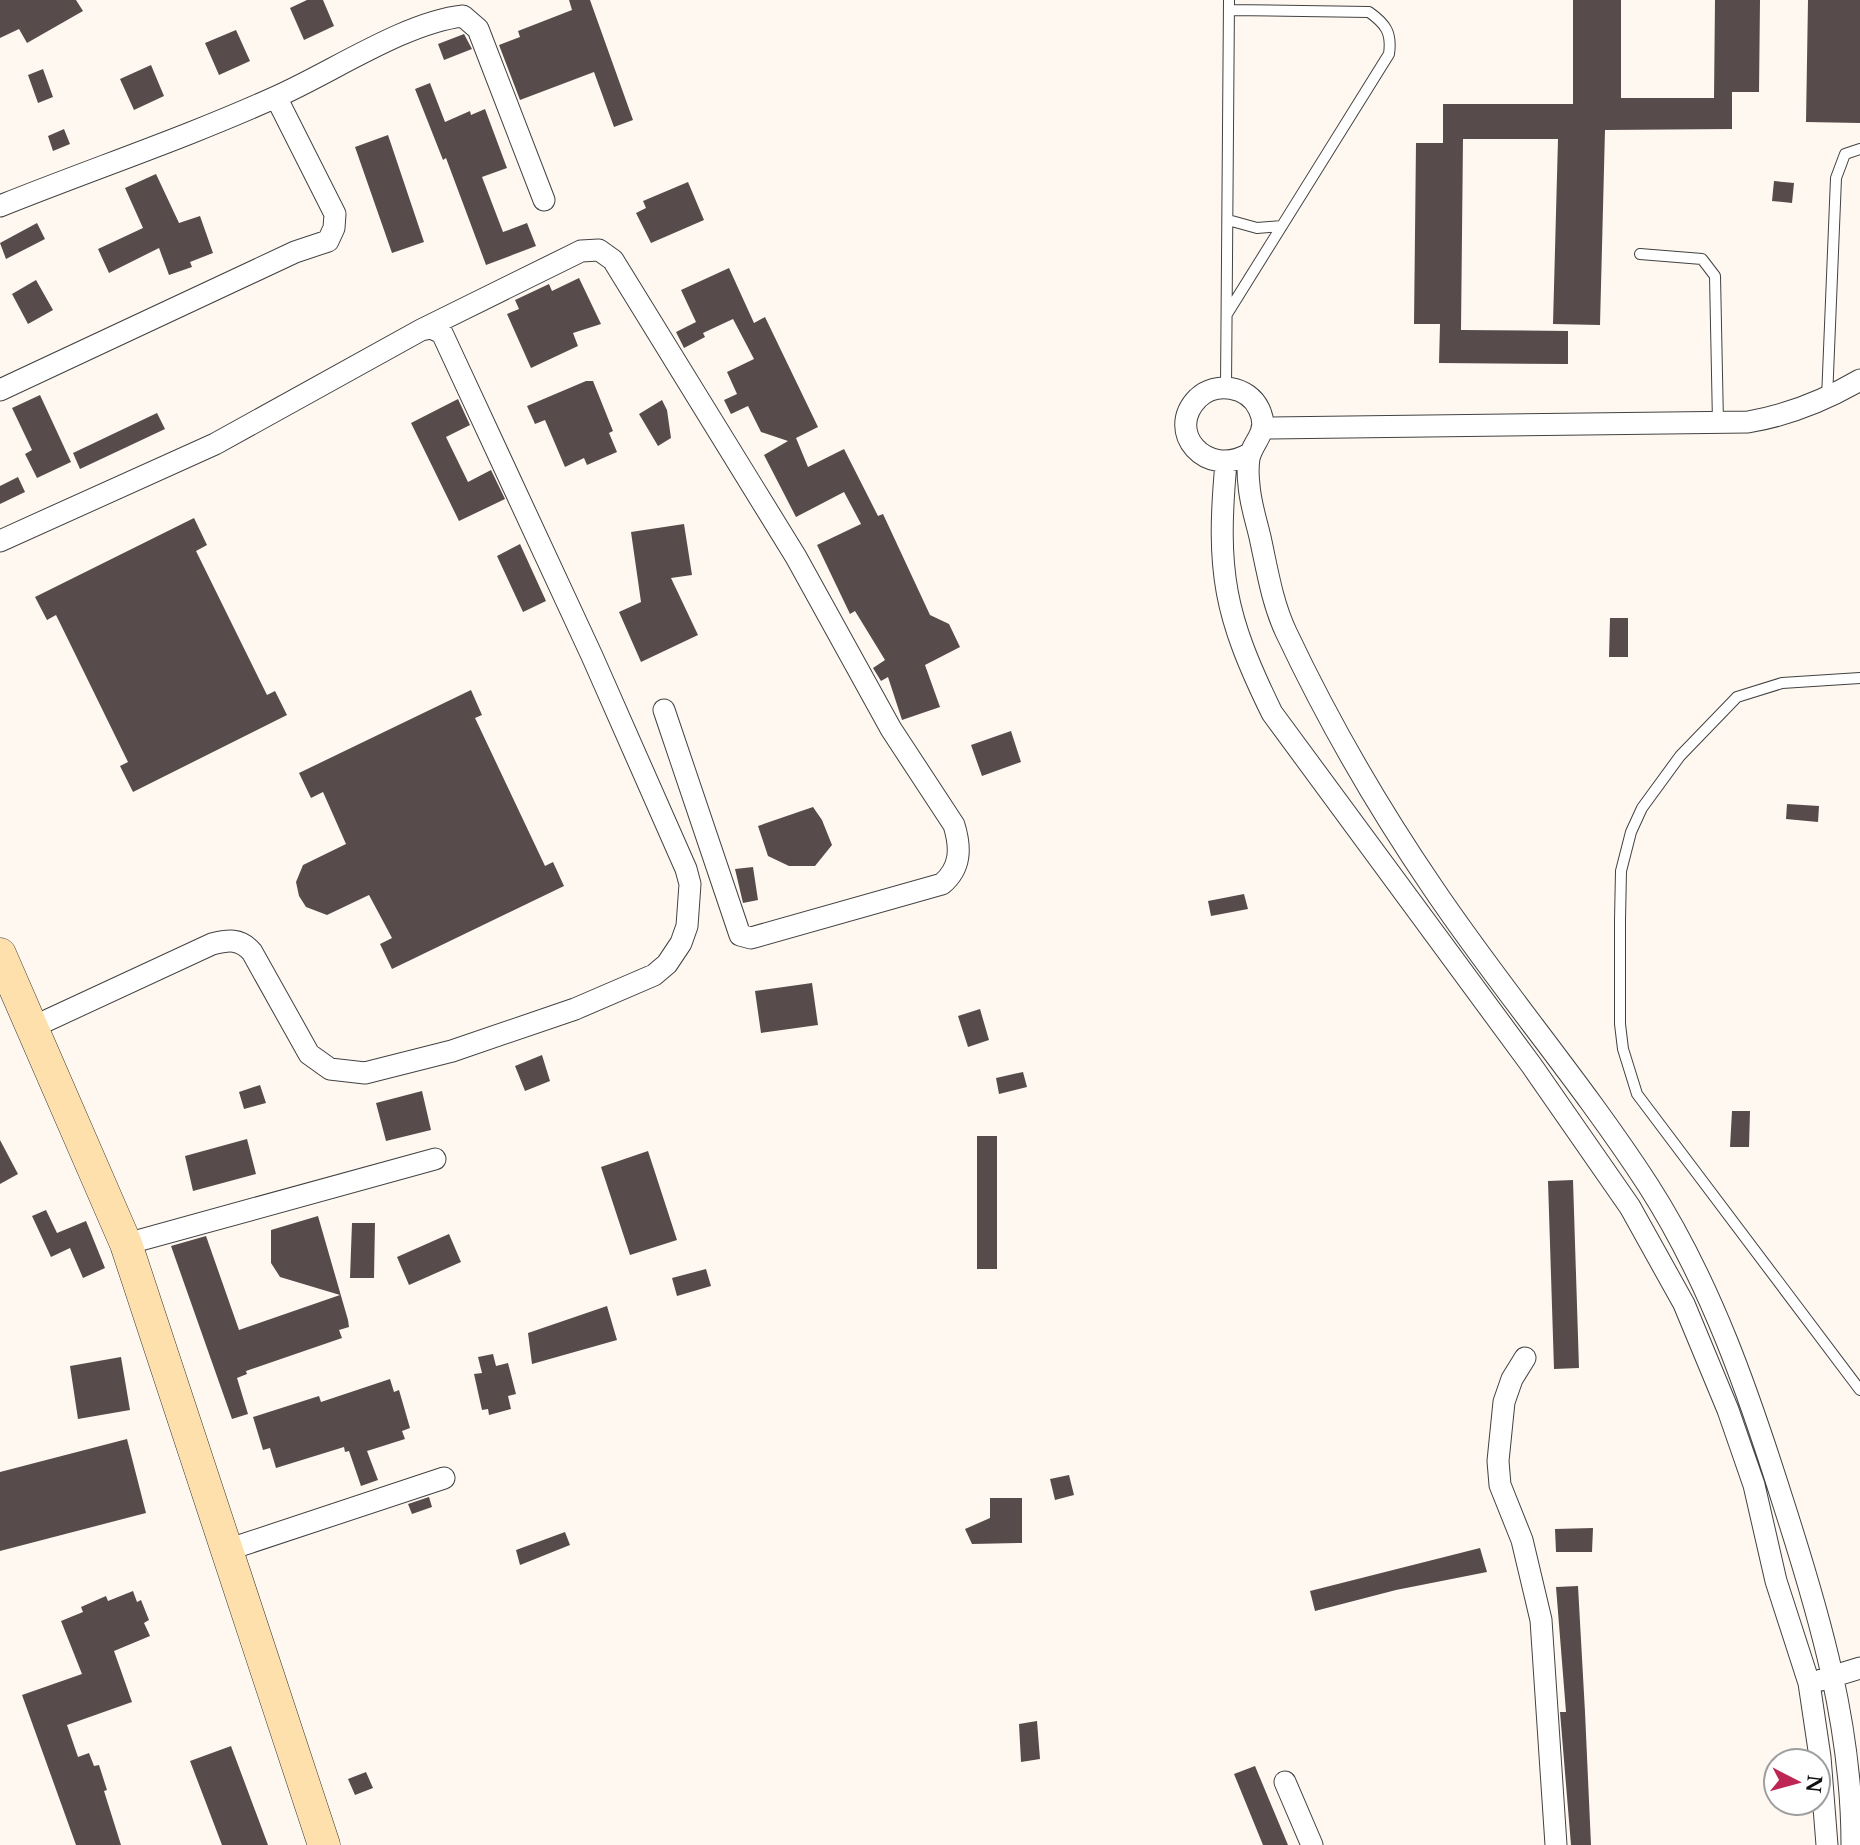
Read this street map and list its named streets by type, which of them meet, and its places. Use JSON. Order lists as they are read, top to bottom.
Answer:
{
  "north": "right"
}
